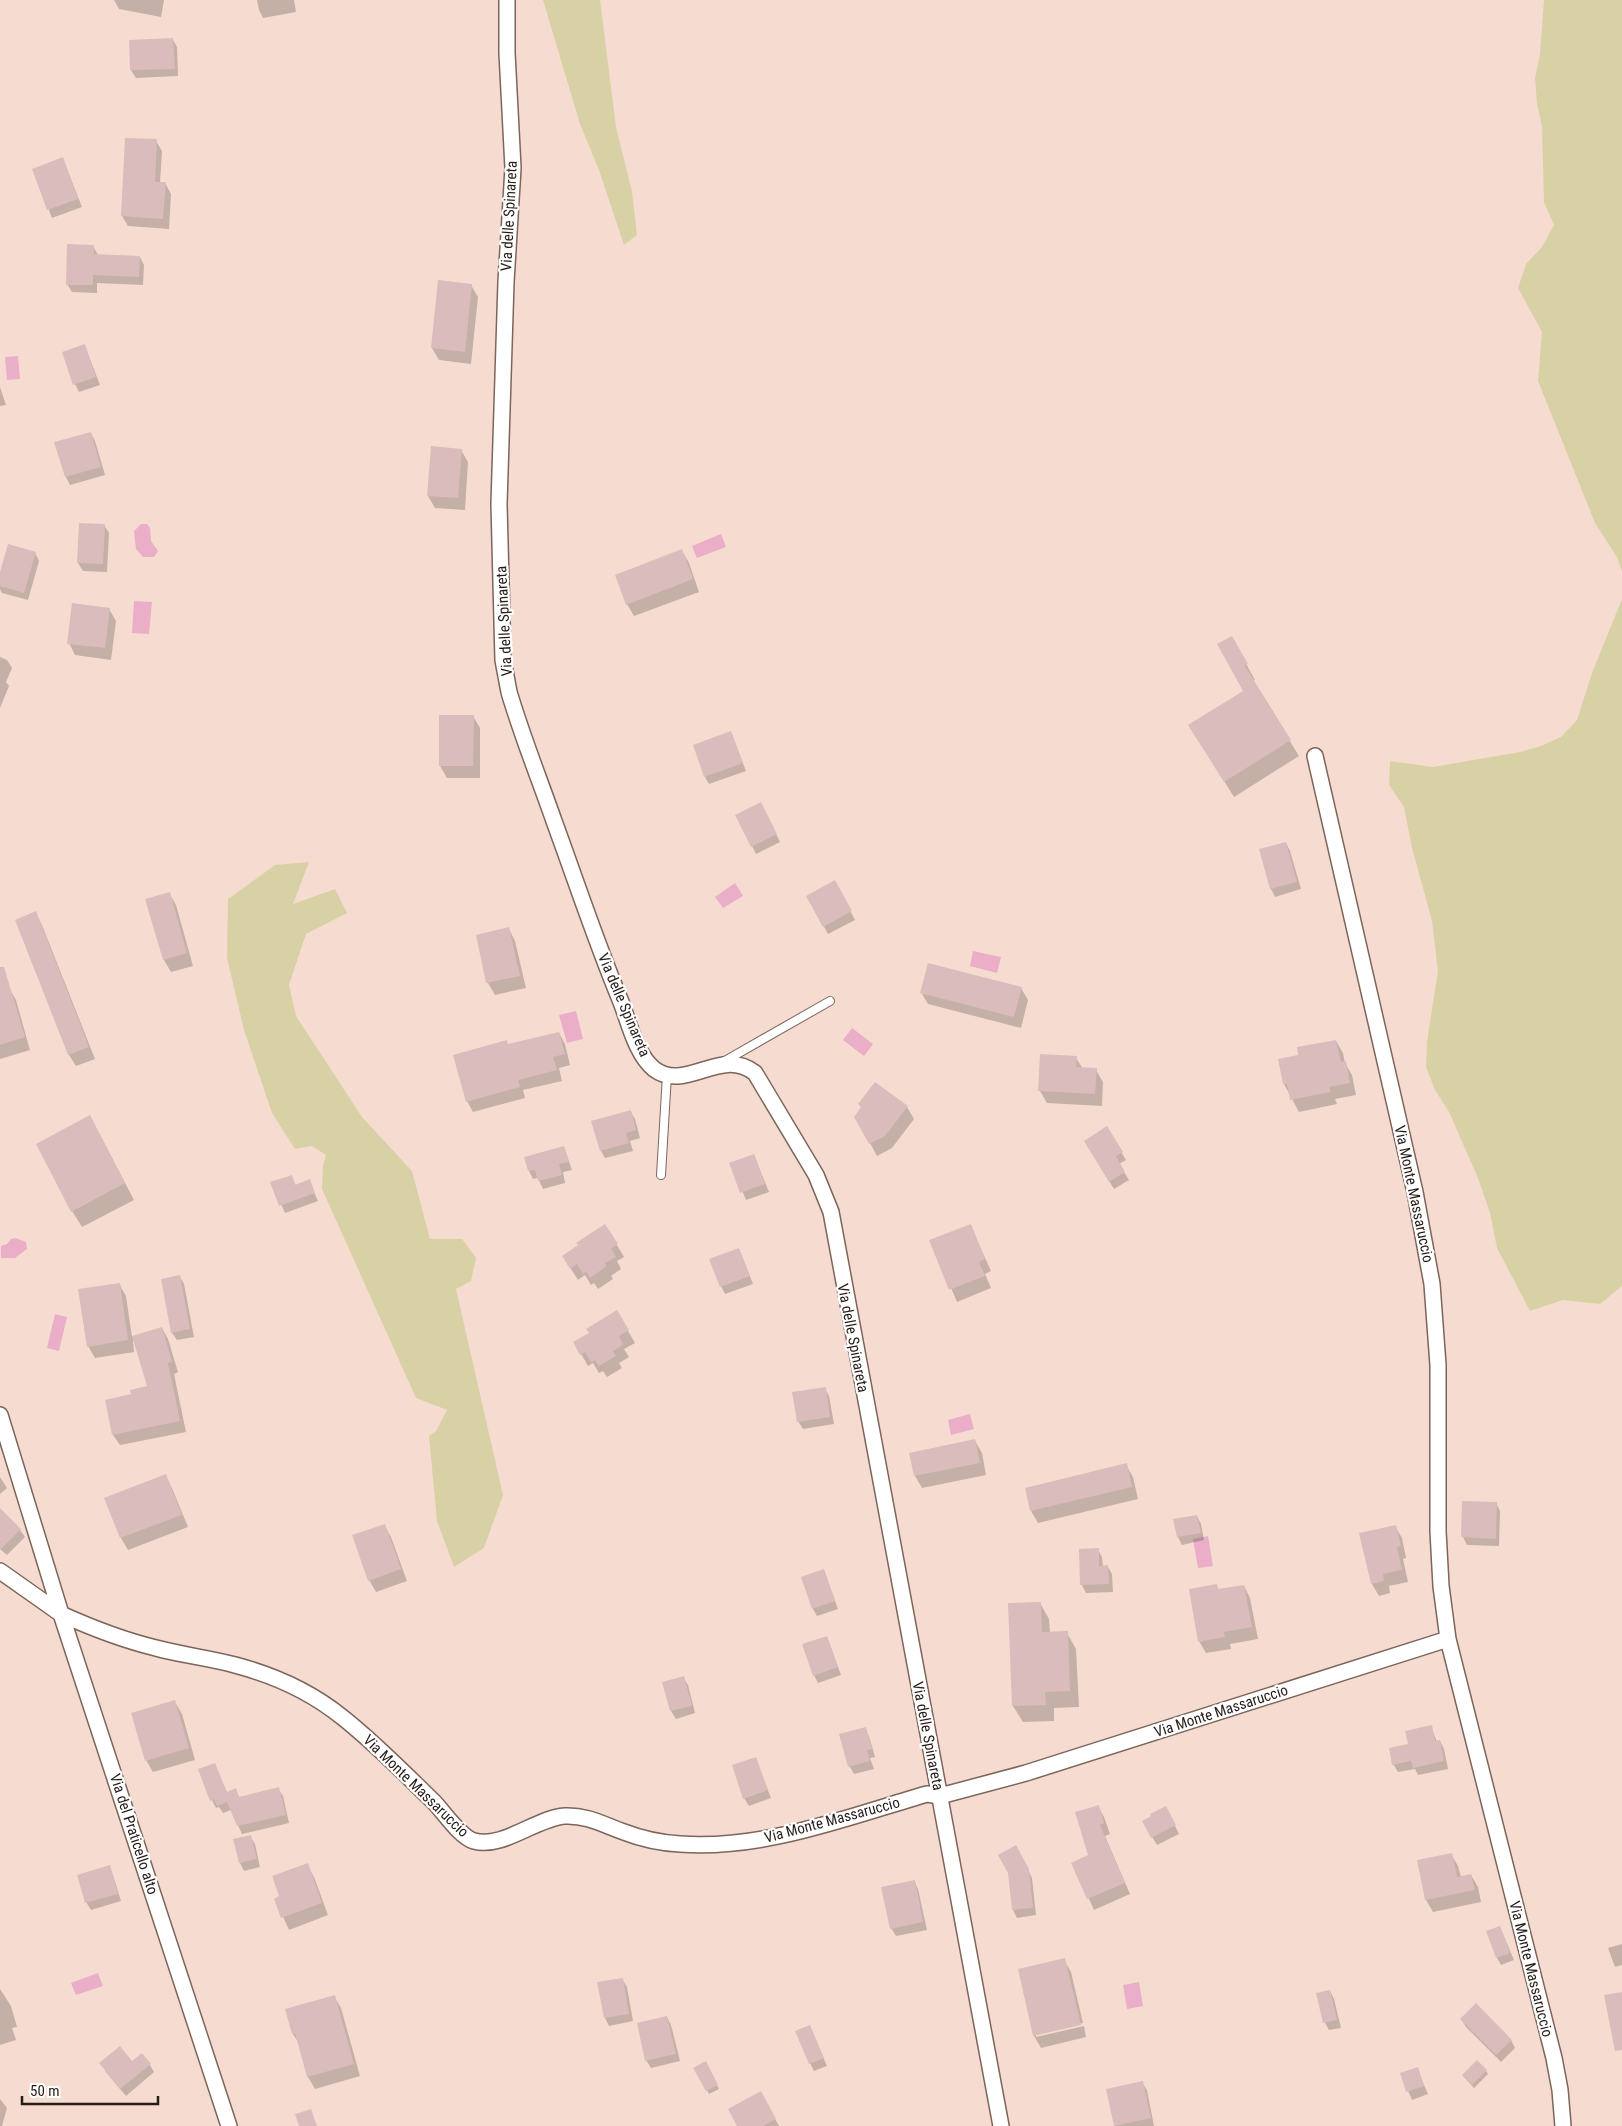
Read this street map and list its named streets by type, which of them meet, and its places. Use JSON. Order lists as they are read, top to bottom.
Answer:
{
  "streets": {
    "street": ["Via delle Spinareta", "Via Monte Massaruccio", "Via del Praticello alto"]
  },
  "crossings": [
    ["Via delle Spinareta", "Via Monte Massaruccio"],
    ["Via Monte Massaruccio", "Via del Praticello alto"]
  ],
  "scale_bar": "50 m"
}
